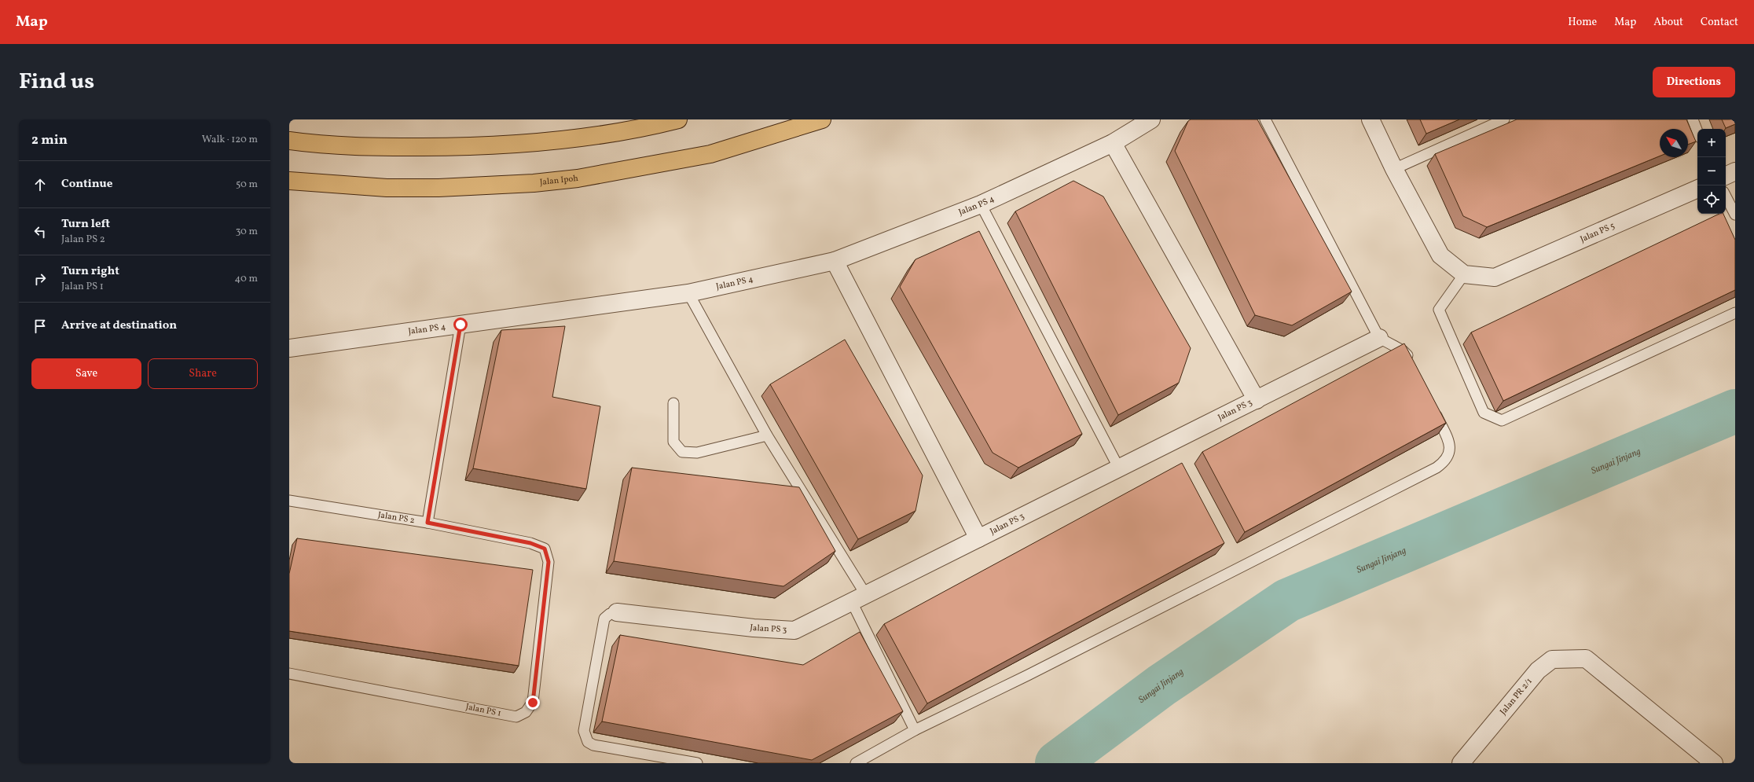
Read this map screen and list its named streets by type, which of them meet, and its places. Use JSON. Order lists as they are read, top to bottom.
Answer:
{
  "streets": {
    "highway": ["Jalan Ipoh"],
    "street": [
      "Jalan PS 4",
      "Jalan PS 5",
      "Jalan PS 3",
      "Jalan PR 2/1"
    ],
    "lane": ["Jalan PS 2", "Jalan PS 1"]
  },
  "crossings": [
    ["Jalan PS 2", "Jalan PS 1"]
  ],
  "water": ["Sungai Jinjang"],
  "north": "top left",
  "page": {
    "header": "Map",
    "nav": [
      "Home",
      "Map",
      "About",
      "Contact"
    ],
    "title": "Find us",
    "buttons": [
      "Directions",
      ["Save", "Share"]
    ],
    "heading": ["2 min", "Walk · 120 m"],
    "map_buttons": ["+", "−"],
    "list": [
      ["Continue", "50 m"],
      ["Turn left", "Jalan PS 2", "30 m"],
      ["Turn right", "Jalan PS 1", "40 m"],
      "Arrive at destination"
    ]
  }
}
